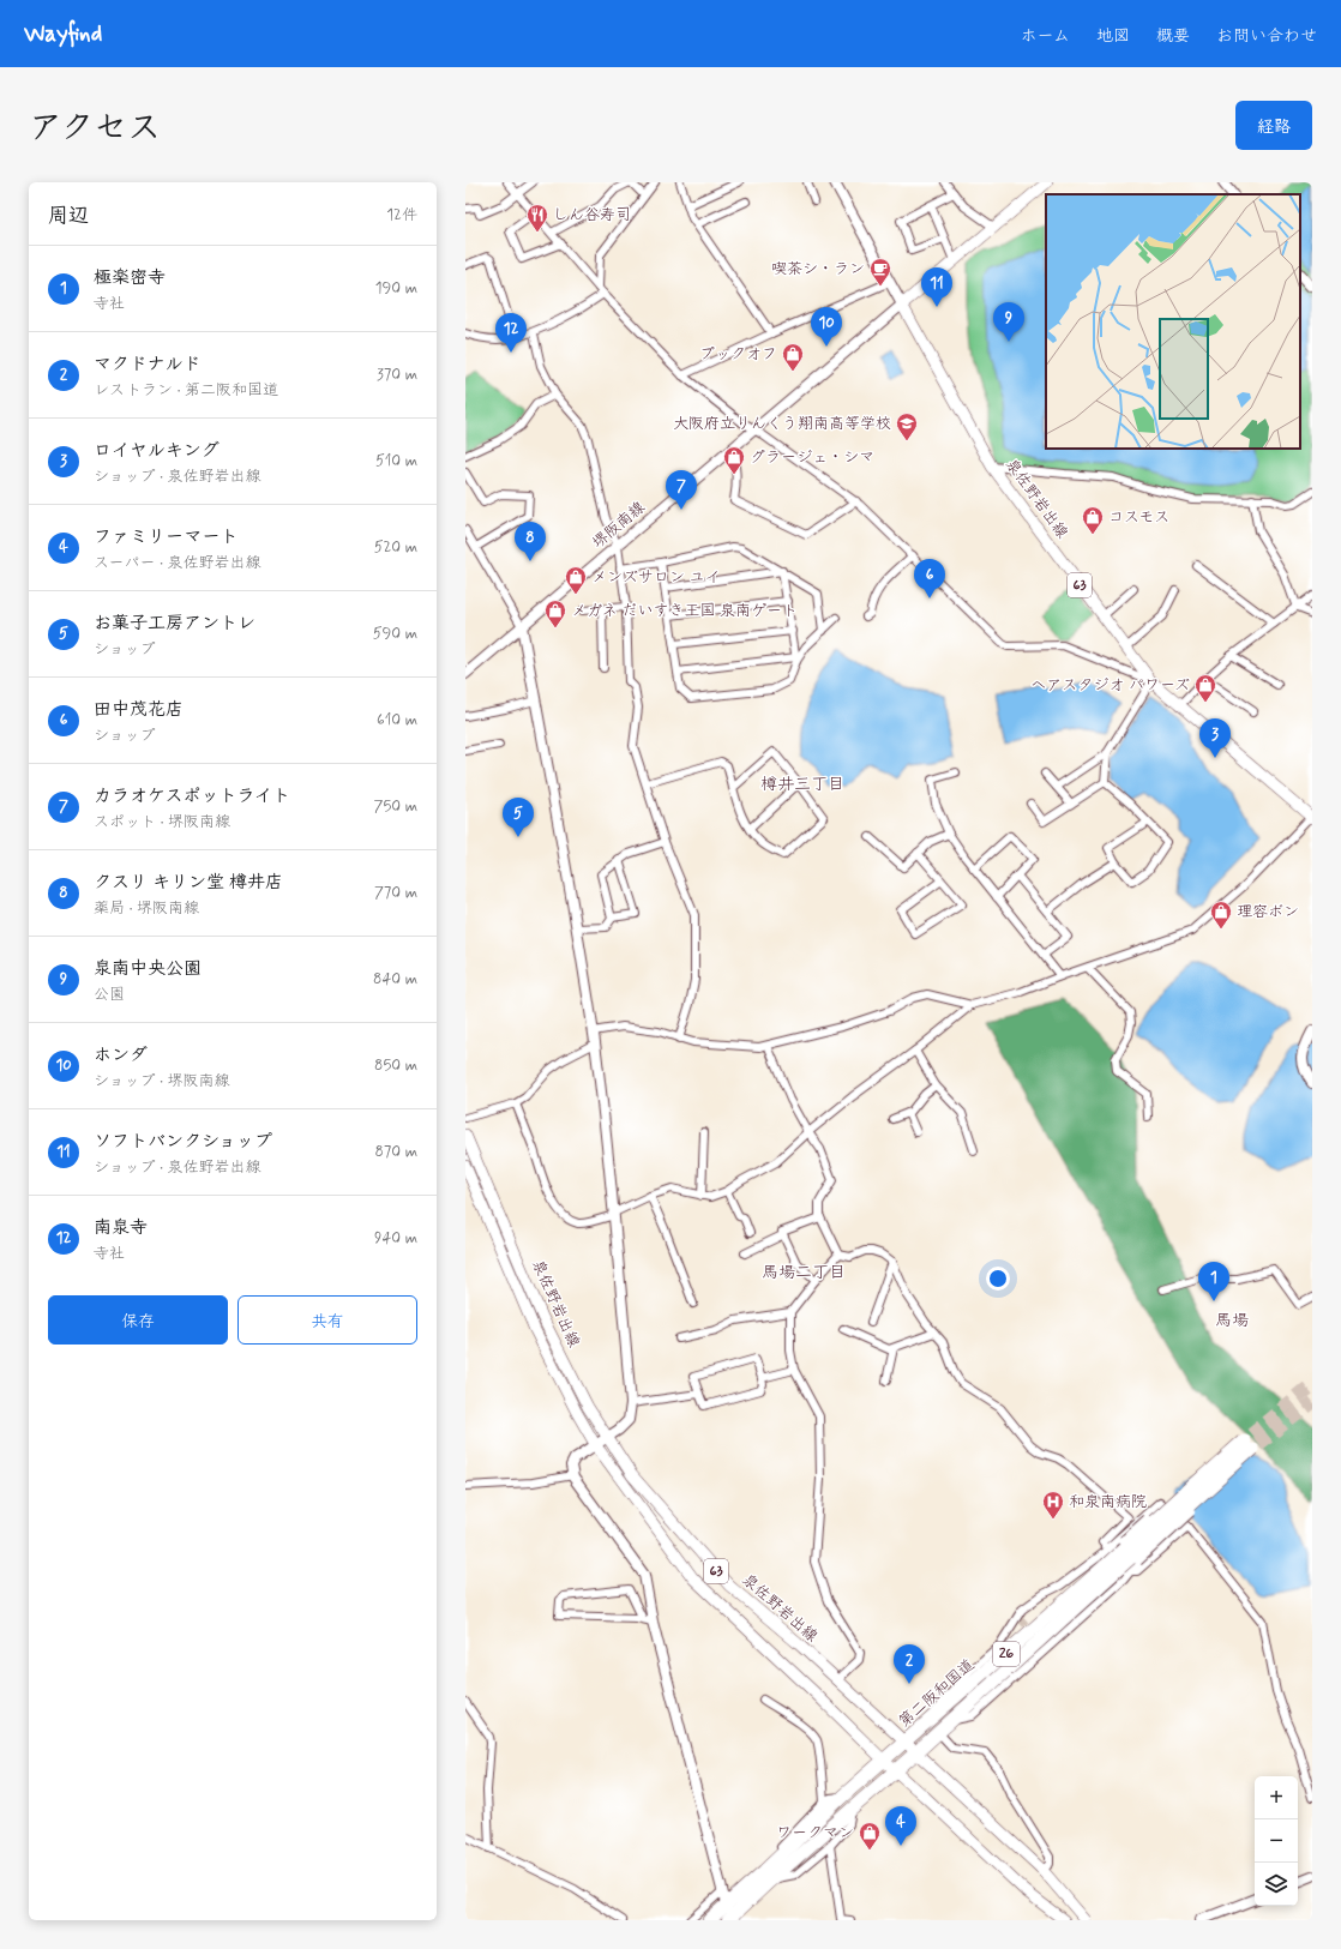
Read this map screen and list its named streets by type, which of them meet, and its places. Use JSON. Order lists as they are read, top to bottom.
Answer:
{
  "streets": {
    "highway": ["26", "第二阪和国道"],
    "main road": ["泉佐野岩出線", "63"],
    "street": ["堺阪南線"]
  },
  "crossings": [
    ["泉佐野岩出線", "堺阪南線"],
    ["泉佐野岩出線", "第二阪和国道"]
  ],
  "districts": ["樽井三丁目", "馬場二丁目", "馬場"],
  "places": {
    "restaurant": ["しん谷寿司"],
    "cafe": ["喫茶シ・ラン"],
    "shop": [
      "ブックオフ",
      "グラージェ・シマ",
      "コスモス",
      "メンズサロン ユイ",
      "メガネ だいすき王国 泉南ゲート",
      "ヘアスタジオ パワーズ",
      "理容ボン",
      "ワークマン"
    ],
    "school or university": ["大阪府立りんくう翔南高等学校"],
    "hospital": ["和泉南病院"]
  },
  "page": {
    "header": "Wayfind",
    "nav": [
      "ホーム",
      "地図",
      "概要",
      "お問い合わせ"
    ],
    "title": "アクセス",
    "buttons": [
      "経路",
      ["保存", "共有"]
    ],
    "heading": ["周辺", "12件"],
    "list": [
      {
        "mark": "1",
        "name": "極楽密寺",
        "note": "寺社",
        "value": "190 m"
      },
      {
        "mark": "2",
        "name": "マクドナルド",
        "note": "レストラン · 第二阪和国道",
        "value": "370 m"
      },
      {
        "mark": "3",
        "name": "ロイヤルキング",
        "note": "ショップ · 泉佐野岩出線",
        "value": "510 m"
      },
      {
        "mark": "4",
        "name": "ファミリーマート",
        "note": "スーパー · 泉佐野岩出線",
        "value": "520 m"
      },
      {
        "mark": "5",
        "name": "お菓子工房アントレ",
        "note": "ショップ",
        "value": "590 m"
      },
      {
        "mark": "6",
        "name": "田中茂花店",
        "note": "ショップ",
        "value": "610 m"
      },
      {
        "mark": "7",
        "name": "カラオケスポットライト",
        "note": "スポット · 堺阪南線",
        "value": "750 m"
      },
      {
        "mark": "8",
        "name": "クスリ キリン堂 樽井店",
        "note": "薬局 · 堺阪南線",
        "value": "770 m"
      },
      {
        "mark": "9",
        "name": "泉南中央公園",
        "note": "公園",
        "value": "840 m"
      },
      {
        "mark": "10",
        "name": "ホンダ",
        "note": "ショップ · 堺阪南線",
        "value": "850 m"
      },
      {
        "mark": "11",
        "name": "ソフトバンクショップ",
        "note": "ショップ · 泉佐野岩出線",
        "value": "870 m"
      },
      {
        "mark": "12",
        "name": "南泉寺",
        "note": "寺社",
        "value": "940 m"
      }
    ],
    "pins": [
      "11",
      "9",
      "10",
      "12",
      "7",
      "8",
      "6",
      "3",
      "5",
      "1",
      "2",
      "4"
    ],
    "map_buttons": ["+", "−"]
  }
}
